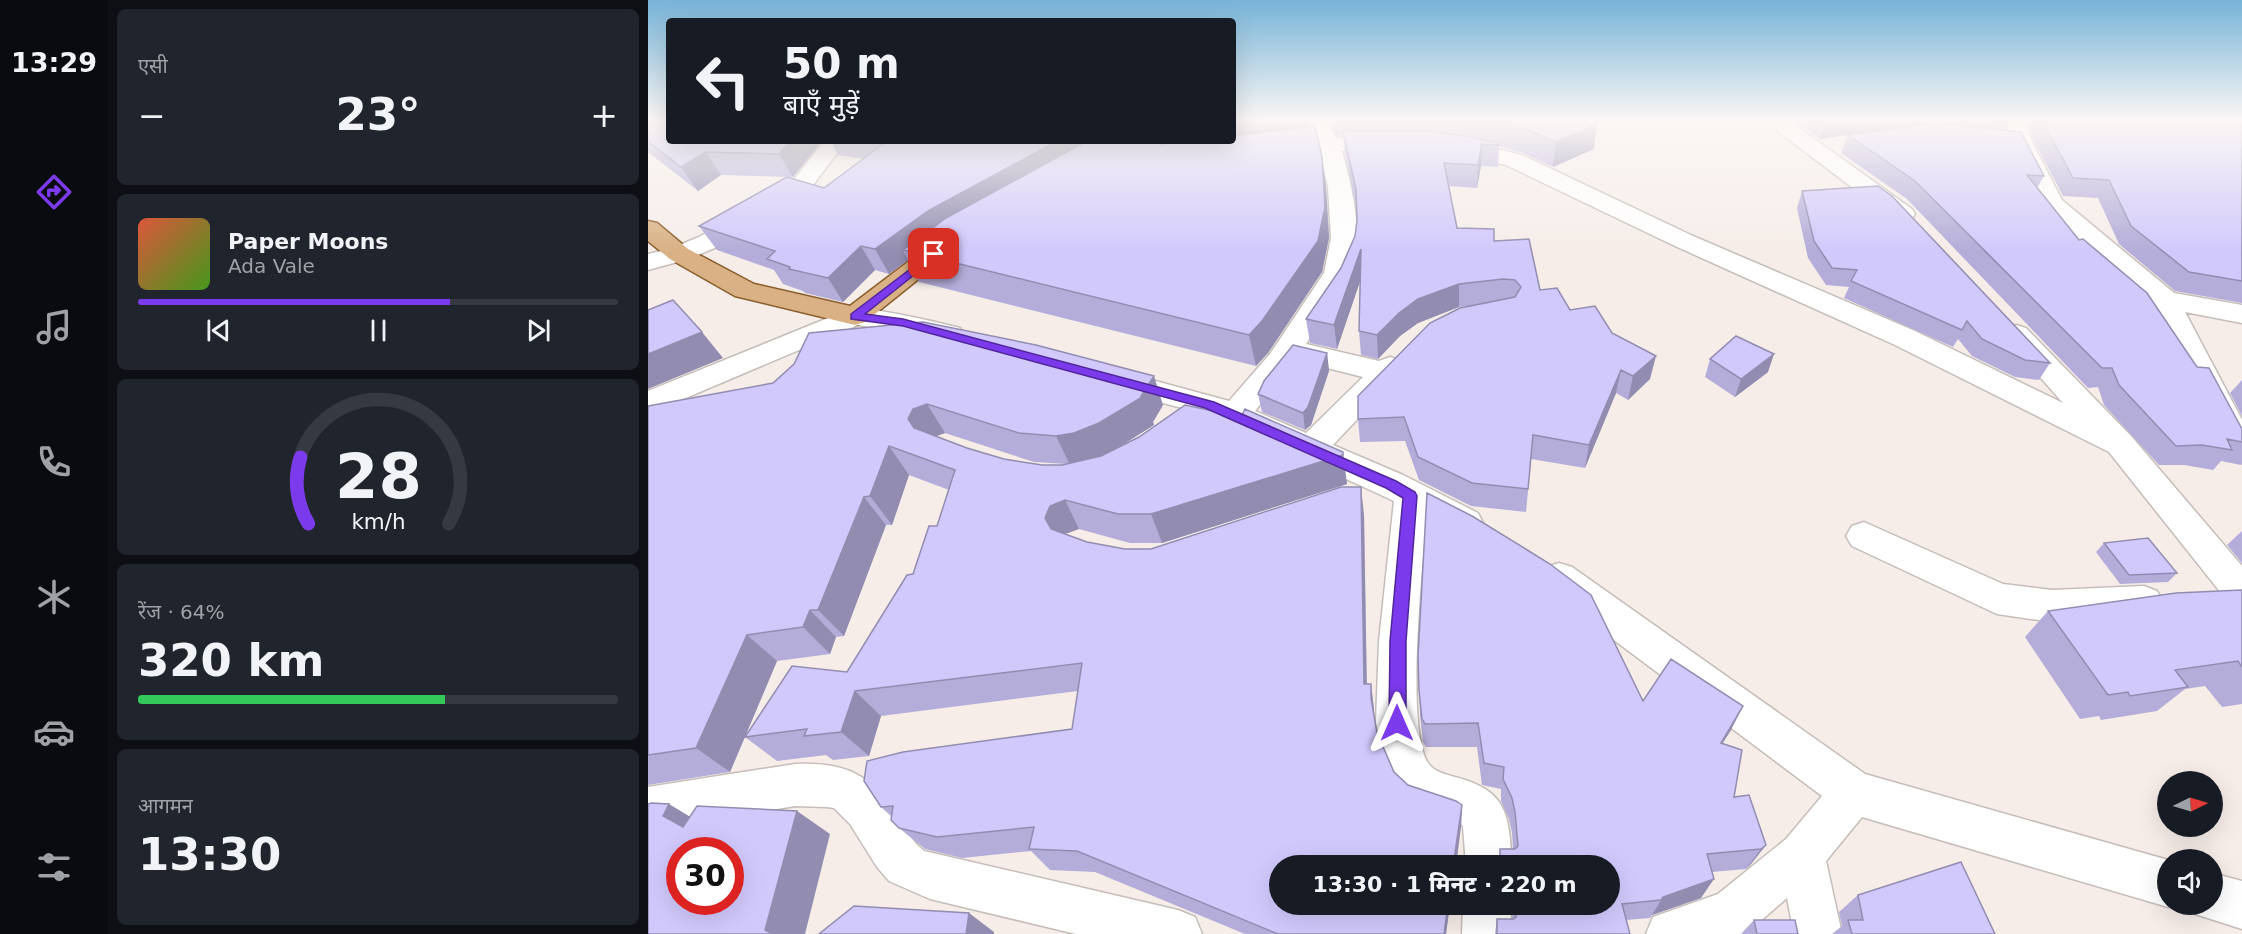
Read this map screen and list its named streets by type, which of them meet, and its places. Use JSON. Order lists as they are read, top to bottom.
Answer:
{
  "north": "right",
  "page": {
    "tabs": "13:29",
    "tile": [
      "एसी",
      ["रेंज · 64%", "320 km"],
      ["आगमन", "13:30"]
    ],
    "turn": ["50 m", "बाएँ मुड़ें"],
    "heat": ["−", "23°", "+"],
    "song": ["Paper Moons", "Ada Vale"],
    "limit": "30",
    "trip": "13:30 · 1 मिनट · 220 m",
    "gauge": ["28", "km/h"]
  }
}
